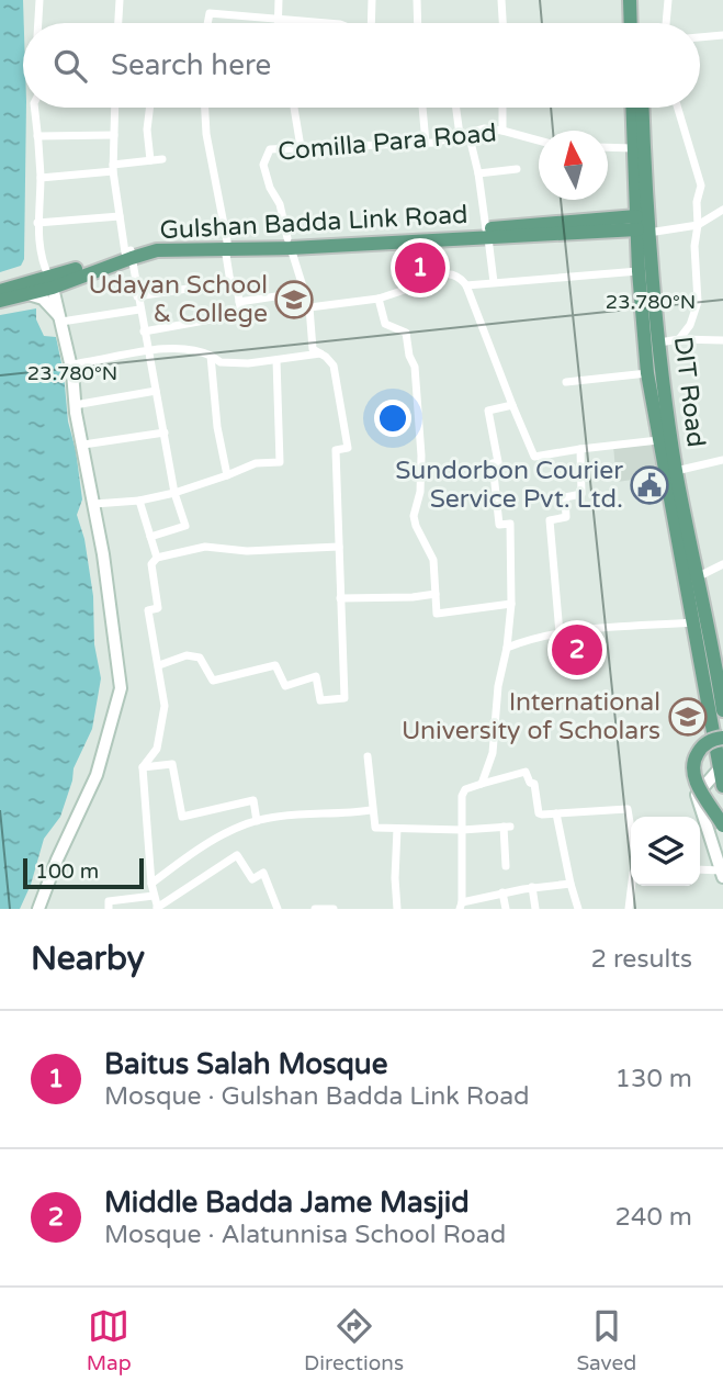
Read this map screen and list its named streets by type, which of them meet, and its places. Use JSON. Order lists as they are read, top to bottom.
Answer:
{
  "streets": {
    "main road": ["Gulshan Badda Link Road", "DIT Road"],
    "street": ["Comilla Para Road"]
  },
  "crossings": [
    ["Comilla Para Road", "Gulshan Badda Link Road"],
    ["Gulshan Badda Link Road", "DIT Road"]
  ],
  "places": {
    "school or university": ["Udayan School & College", "International University of Scholars"],
    "public building": ["Sundorbon Courier Service Pvt. Ltd."]
  },
  "scale_bar": "100 m",
  "north": "top",
  "page": {
    "search": "Search here",
    "pins": ["1", "2"],
    "scale": "100 m",
    "heading": ["Nearby", "2 results"],
    "list": [
      {
        "mark": "1",
        "name": "Baitus Salah Mosque",
        "note": "Mosque · Gulshan Badda Link Road",
        "value": "130 m"
      },
      {
        "mark": "2",
        "name": "Middle Badda Jame Masjid",
        "note": "Mosque · Alatunnisa School Road",
        "value": "240 m"
      }
    ],
    "nav": ["Map", "Directions", "Saved"]
  },
  "coordinates": ["23.780°N"]
}
